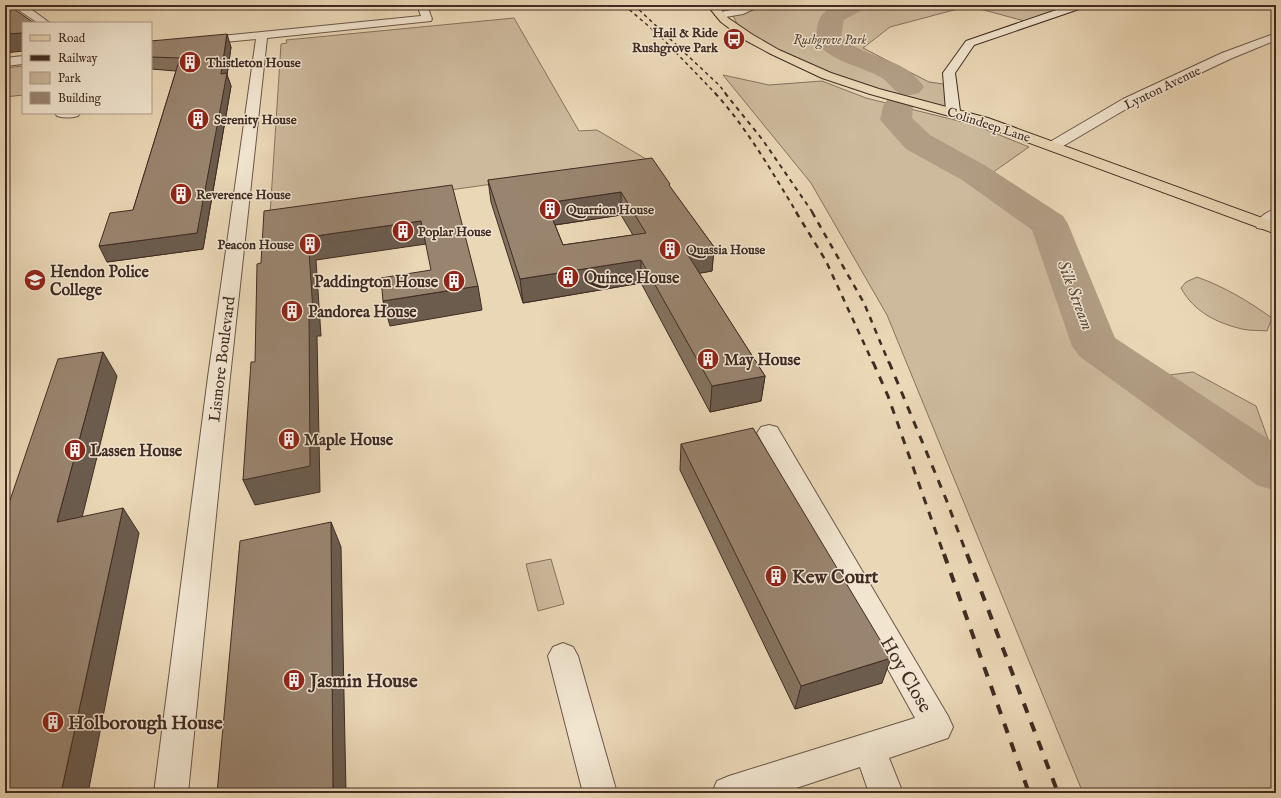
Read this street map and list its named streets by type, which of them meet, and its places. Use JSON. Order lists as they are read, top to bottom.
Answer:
{
  "streets": {
    "main road": ["Colindeep Lane"],
    "street": ["Lynton Avenue", "Lismore Boulevard", "Hoy Close"]
  },
  "crossings": [
    ["Lynton Avenue", "Colindeep Lane"]
  ],
  "water": ["Silk Stream"],
  "parks": ["Rushgrove Park"],
  "places": {
    "bus stop": ["Hail & Ride Rushgrove Park"],
    "building": [
      "Thistleton House",
      "Serenity House",
      "Reverence House",
      "Quarrion House",
      "Poplar House",
      "Peacon House",
      "Quassia House",
      "Quince House",
      "Paddington House",
      "Pandorea House",
      "May House",
      "Maple House",
      "Lassen House",
      "Kew Court",
      "Jasmin House",
      "Holborough House"
    ],
    "school or university": ["Hendon Police College"]
  },
  "legend": [
    "Road",
    "Railway",
    "Park",
    "Building"
  ]
}
